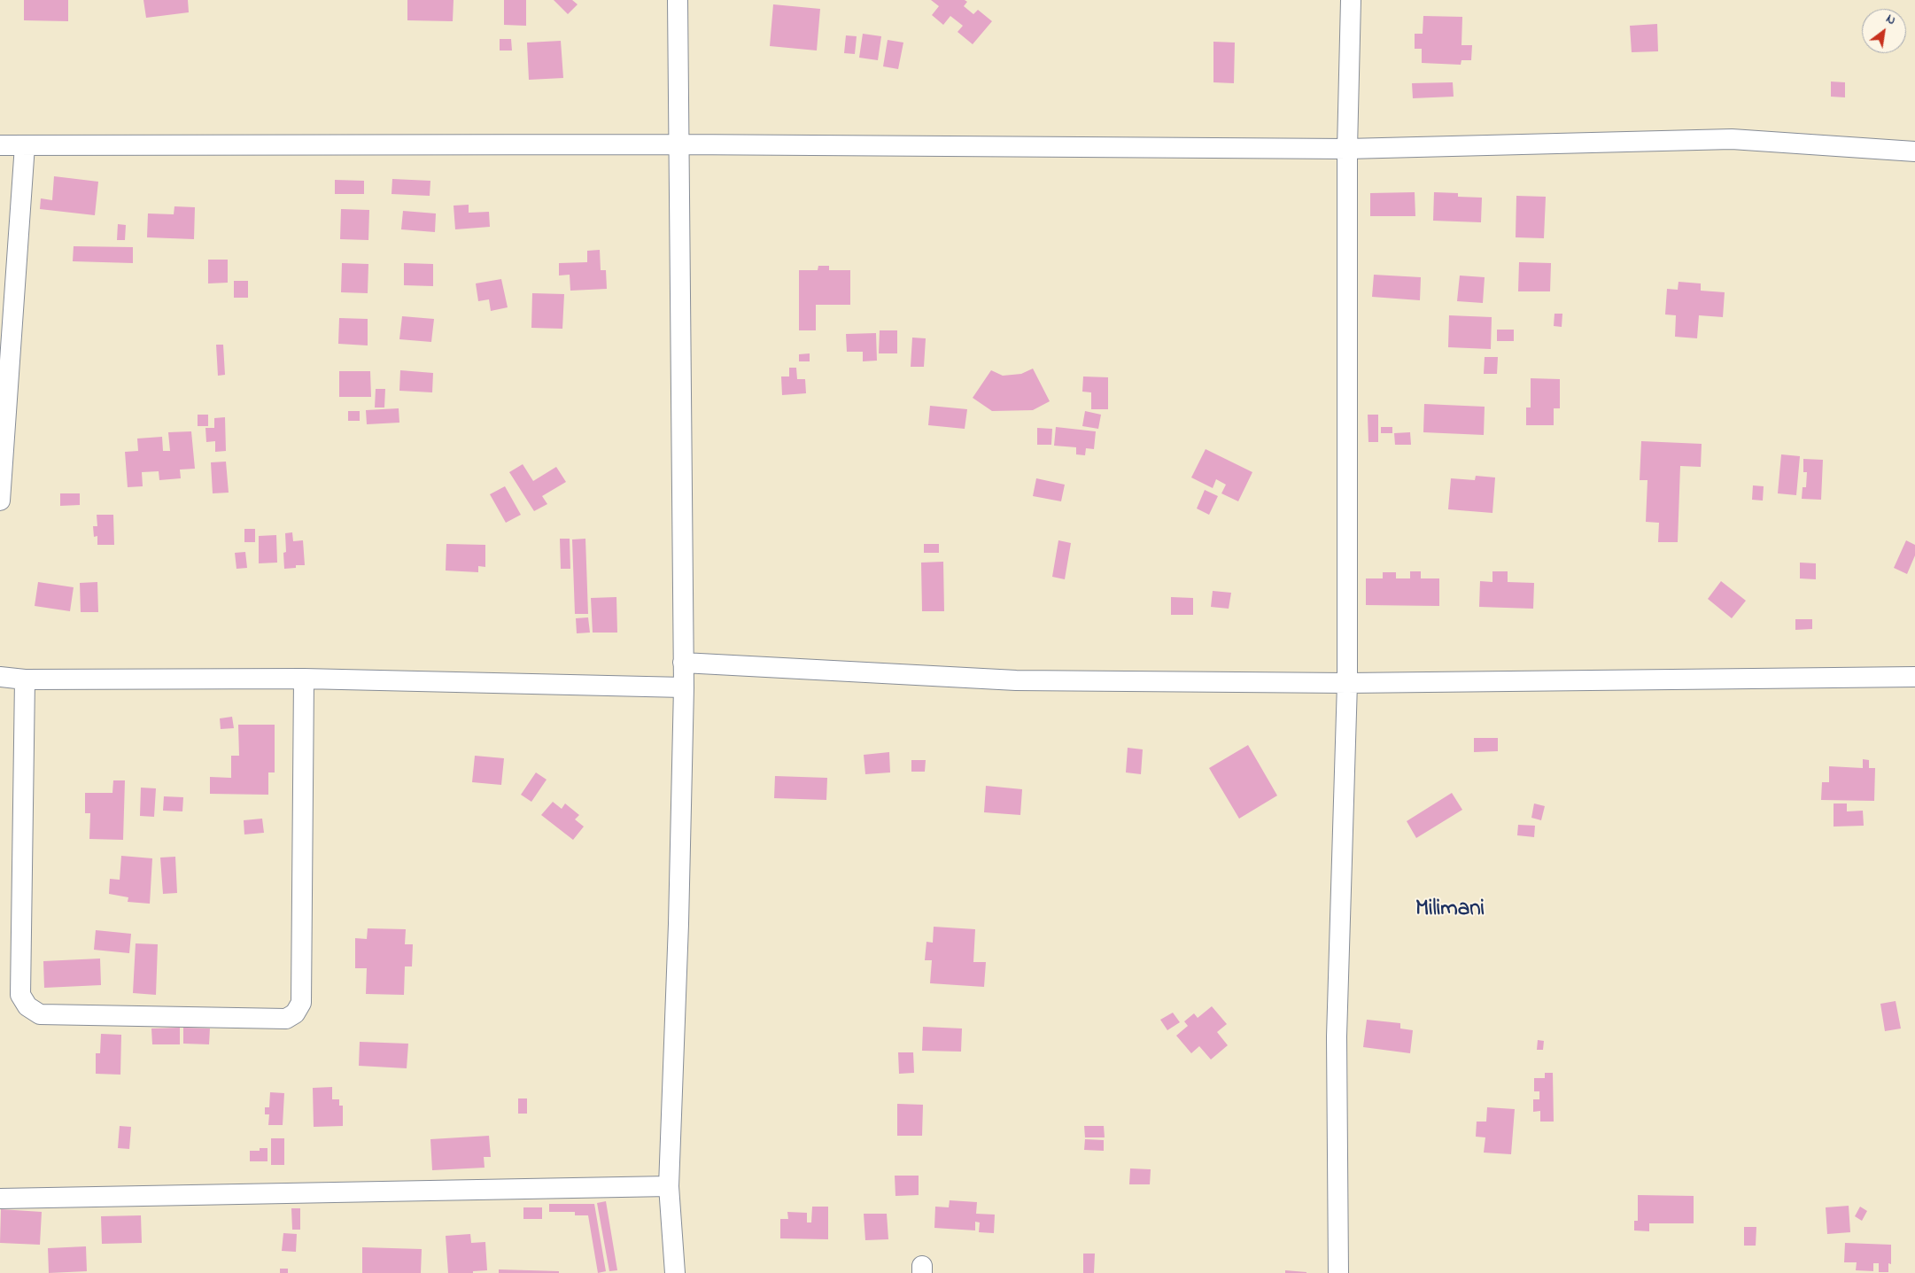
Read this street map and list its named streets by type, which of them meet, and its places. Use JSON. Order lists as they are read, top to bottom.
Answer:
{
  "districts": ["Milimani"],
  "north": "top right"
}
